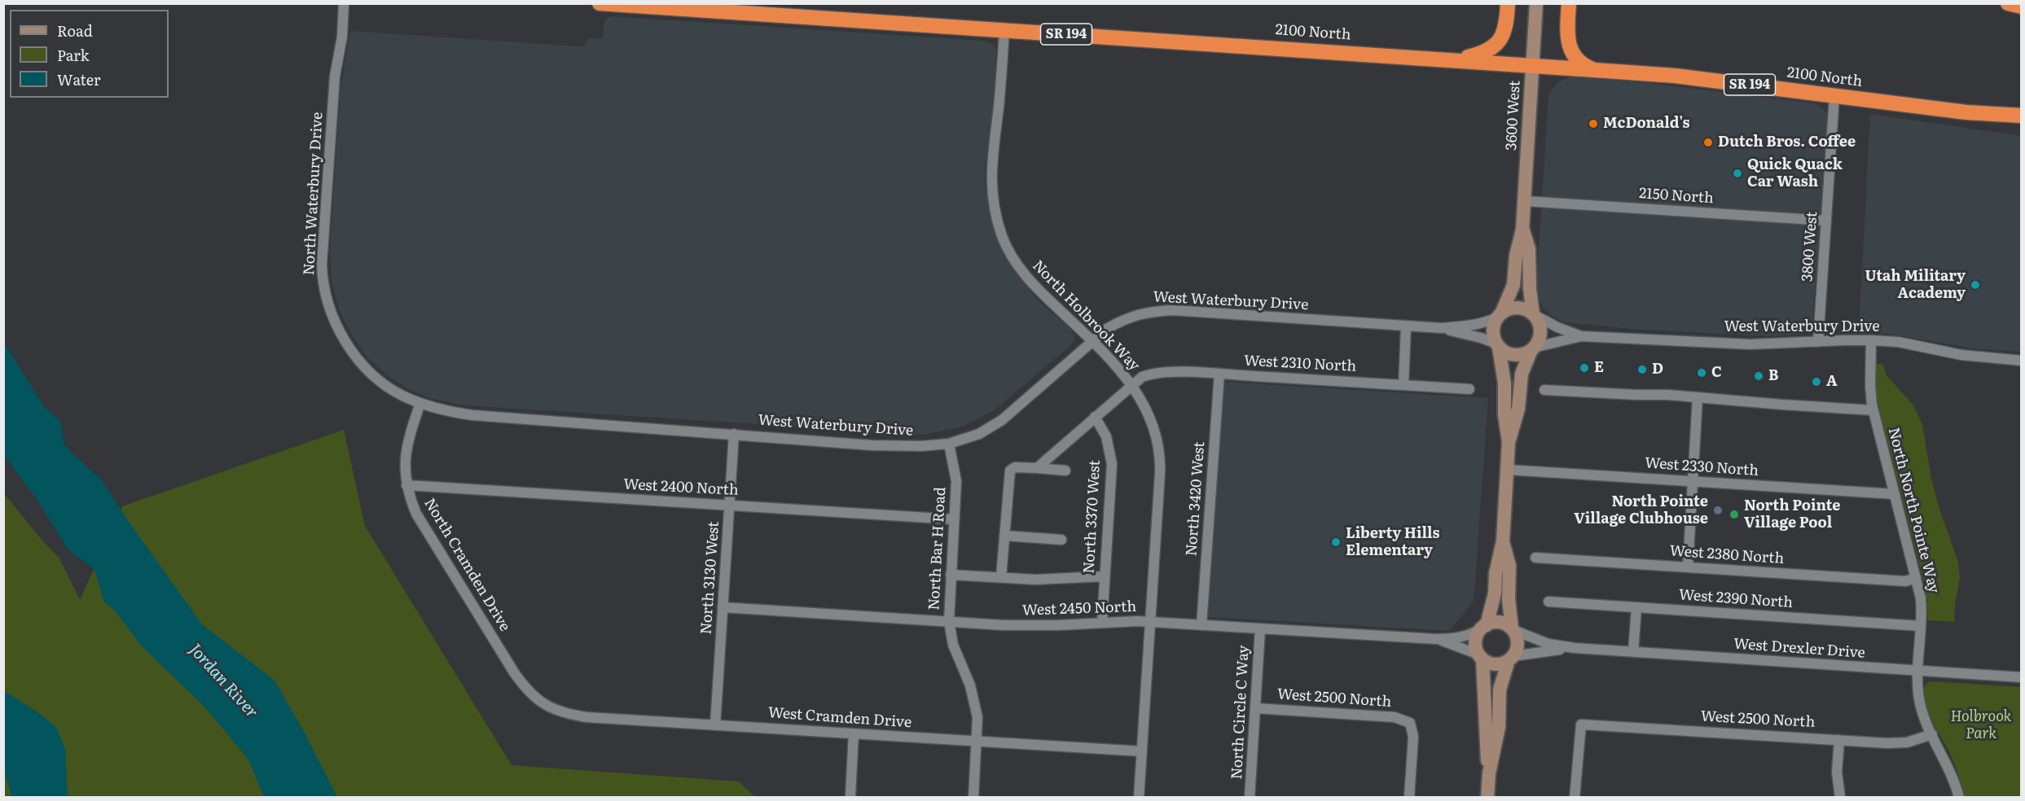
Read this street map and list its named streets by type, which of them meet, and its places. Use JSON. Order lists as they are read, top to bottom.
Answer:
{
  "streets": {
    "highway": ["2100 North", "SR 194"],
    "street": [
      "3600 West",
      "North Waterbury Drive",
      "2150 North",
      "3800 West",
      "West Waterbury Drive",
      "North Holbrook Way",
      "West 2310 North",
      "West 2330 North",
      "West 2400 North",
      "North 3420 West",
      "North North Pointe Way",
      "North 3370 West",
      "North Bar H Road",
      "West 2380 North",
      "North Cramden Drive",
      "North 3130 West",
      "West 2390 North",
      "West 2450 North",
      "West Drexler Drive",
      "West 2500 North",
      "North Circle C Way",
      "West Cramden Drive"
    ]
  },
  "crossings": [
    ["2100 North", "SR 194"],
    ["2100 North", "3600 West"],
    ["2100 North", "3800 West"],
    ["2100 North", "North Holbrook Way"],
    ["3600 West", "2150 North"],
    ["North Waterbury Drive", "West Waterbury Drive"],
    ["North Waterbury Drive", "North Cramden Drive"],
    ["2150 North", "3800 West"],
    ["3800 West", "West Waterbury Drive"],
    ["West Waterbury Drive", "North Holbrook Way"],
    ["West Waterbury Drive", "North North Pointe Way"],
    ["West Waterbury Drive", "North Bar H Road"],
    ["West Waterbury Drive", "North Cramden Drive"],
    ["West Waterbury Drive", "North 3130 West"],
    ["North Holbrook Way", "West 2310 North"],
    ["North Holbrook Way", "West 2450 North"],
    ["North Holbrook Way", "West Cramden Drive"],
    ["West 2310 North", "North 3420 West"],
    ["West 2310 North", "North 3370 West"],
    ["West 2330 North", "North North Pointe Way"],
    ["West 2400 North", "North Bar H Road"],
    ["West 2400 North", "North Cramden Drive"],
    ["West 2400 North", "North 3130 West"],
    ["North 3420 West", "West 2450 North"],
    ["North North Pointe Way", "West 2380 North"],
    ["North North Pointe Way", "West 2390 North"],
    ["North North Pointe Way", "West Drexler Drive"],
    ["North North Pointe Way", "West 2500 North"],
    ["North 3370 West", "West 2450 North"],
    ["North Bar H Road", "West 2450 North"],
    ["North Bar H Road", "West Cramden Drive"],
    ["North Cramden Drive", "West Cramden Drive"],
    ["North 3130 West", "West 2450 North"],
    ["North 3130 West", "West Cramden Drive"],
    ["West 2450 North", "West Drexler Drive"],
    ["West 2450 North", "North Circle C Way"],
    ["West 2500 North", "North Circle C Way"]
  ],
  "water": ["Jordan River"],
  "parks": ["Holbrook Park"],
  "places": [
    "McDonald's",
    "Dutch Bros. Coffee",
    "Quick Quack Car Wash",
    "Utah Military Academy",
    "E",
    "D",
    "C",
    "B",
    "A",
    "North Pointe Village Clubhouse",
    "North Pointe Village Pool",
    "Liberty Hills Elementary"
  ],
  "legend": ["Road", "Park", "Water"]
}
